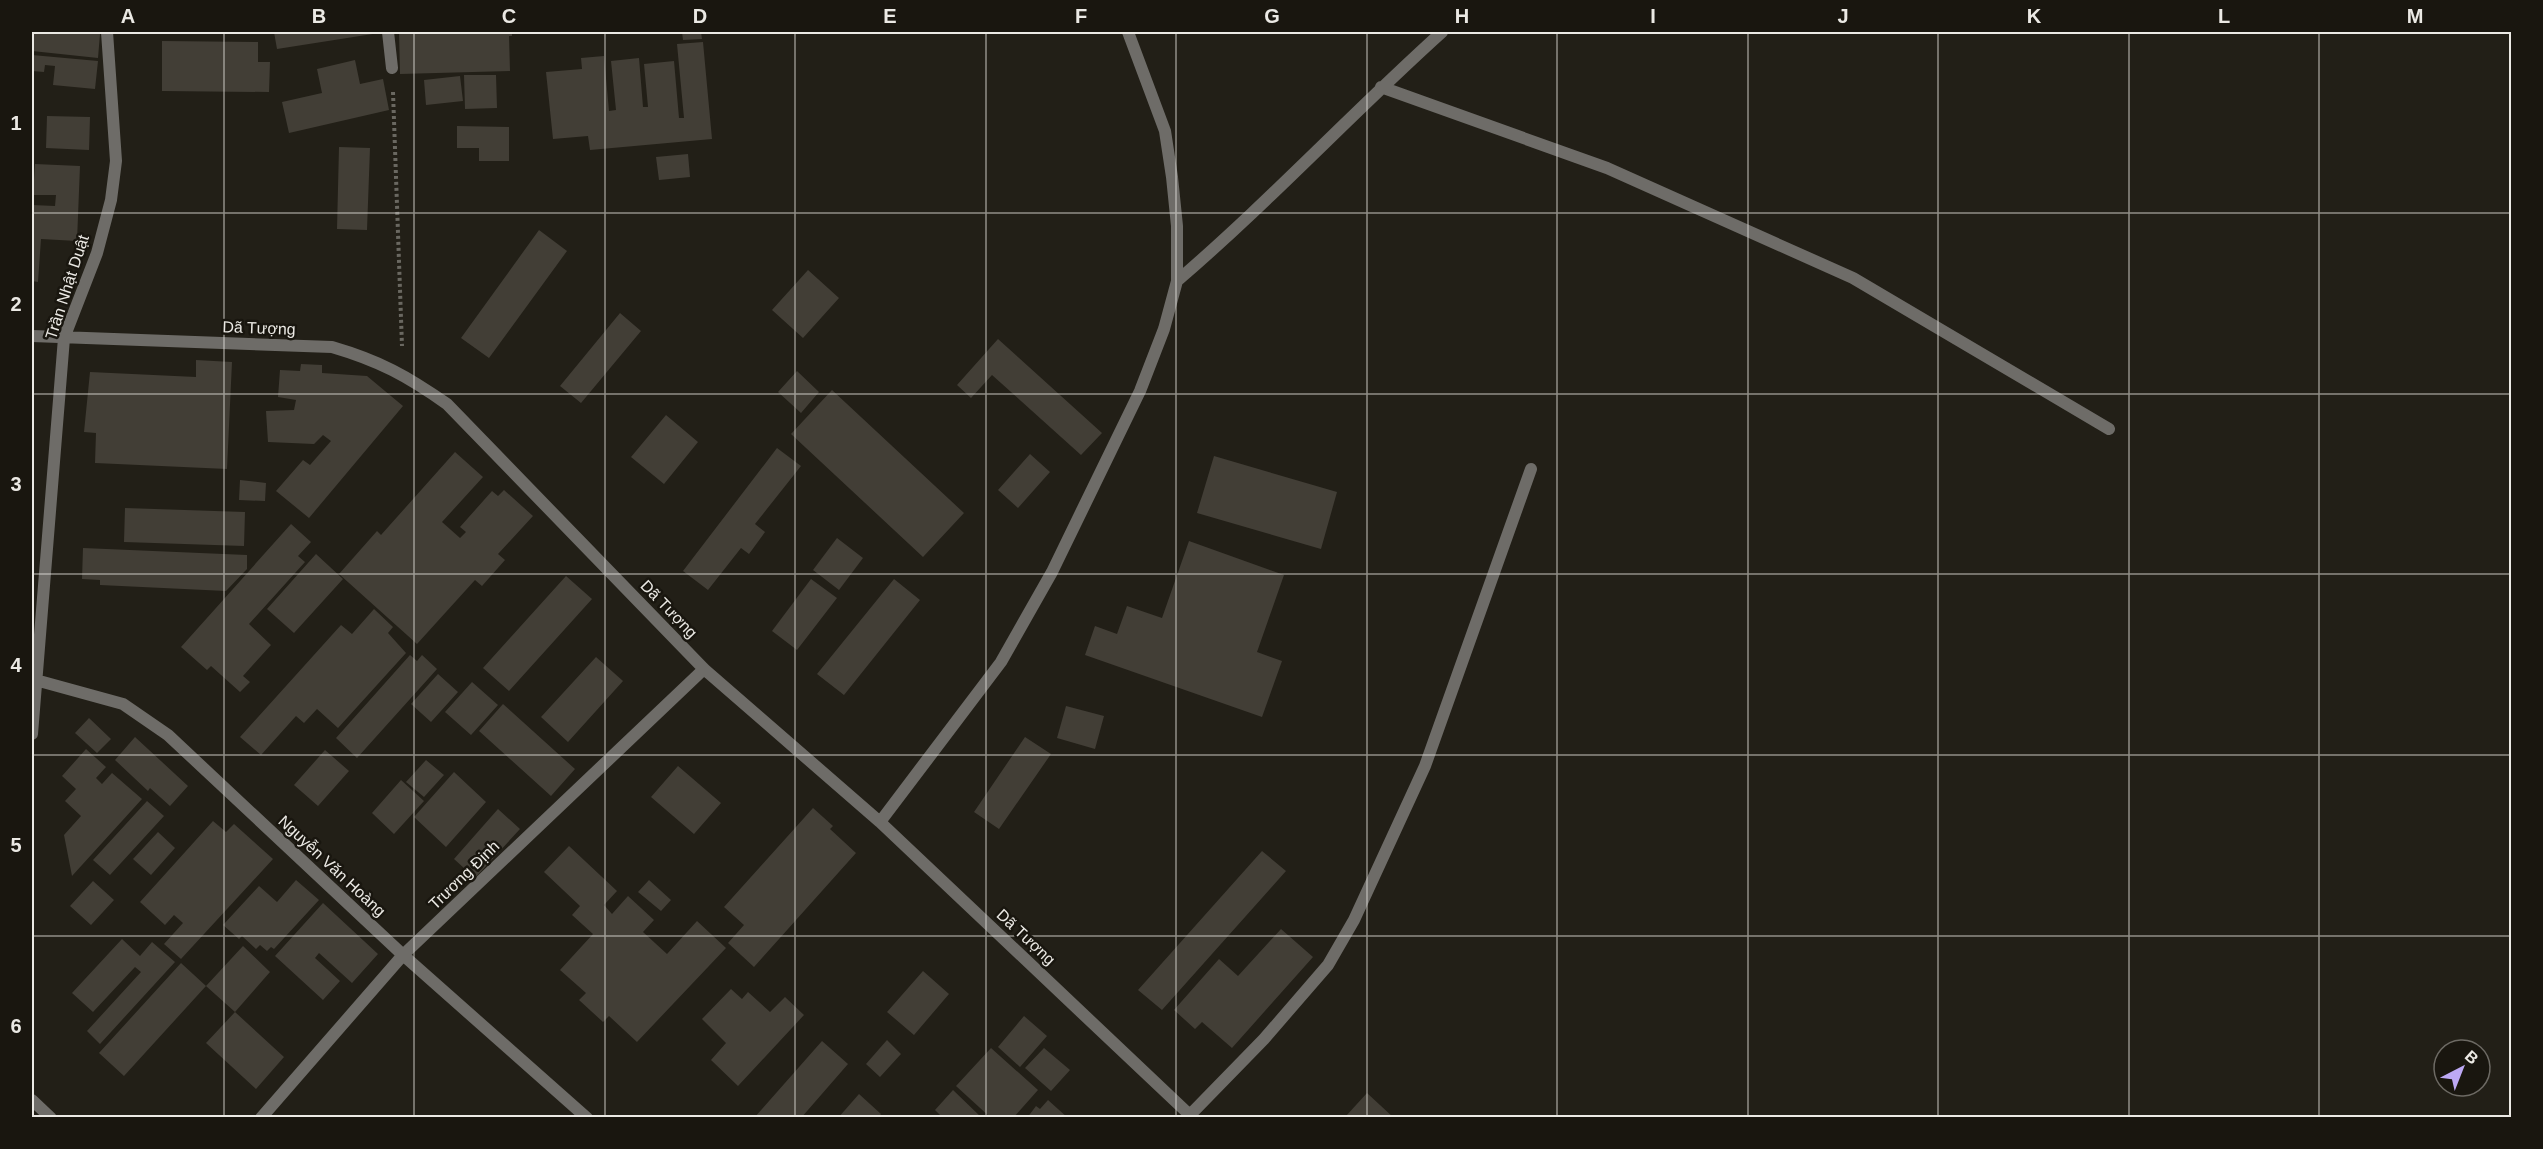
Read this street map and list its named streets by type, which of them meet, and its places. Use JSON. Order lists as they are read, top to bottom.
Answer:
{
  "streets": {
    "street": [
      "Trần Nhật Duật",
      "Dã Tượng",
      "Nguyễn Văn Hoàng",
      "Trương Định"
    ]
  },
  "crossings": [
    ["Trần Nhật Duật", "Dã Tượng"],
    ["Trần Nhật Duật", "Nguyễn Văn Hoàng"],
    ["Dã Tượng", "Trương Định"],
    ["Nguyễn Văn Hoàng", "Trương Định"]
  ],
  "north": "top right",
  "grid": {
    "columns": [
      "A",
      "B",
      "C",
      "D",
      "E",
      "F",
      "G",
      "H",
      "I",
      "J",
      "K",
      "L",
      "M"
    ],
    "rows": [
      "1",
      "2",
      "3",
      "4",
      "5",
      "6"
    ]
  }
}
